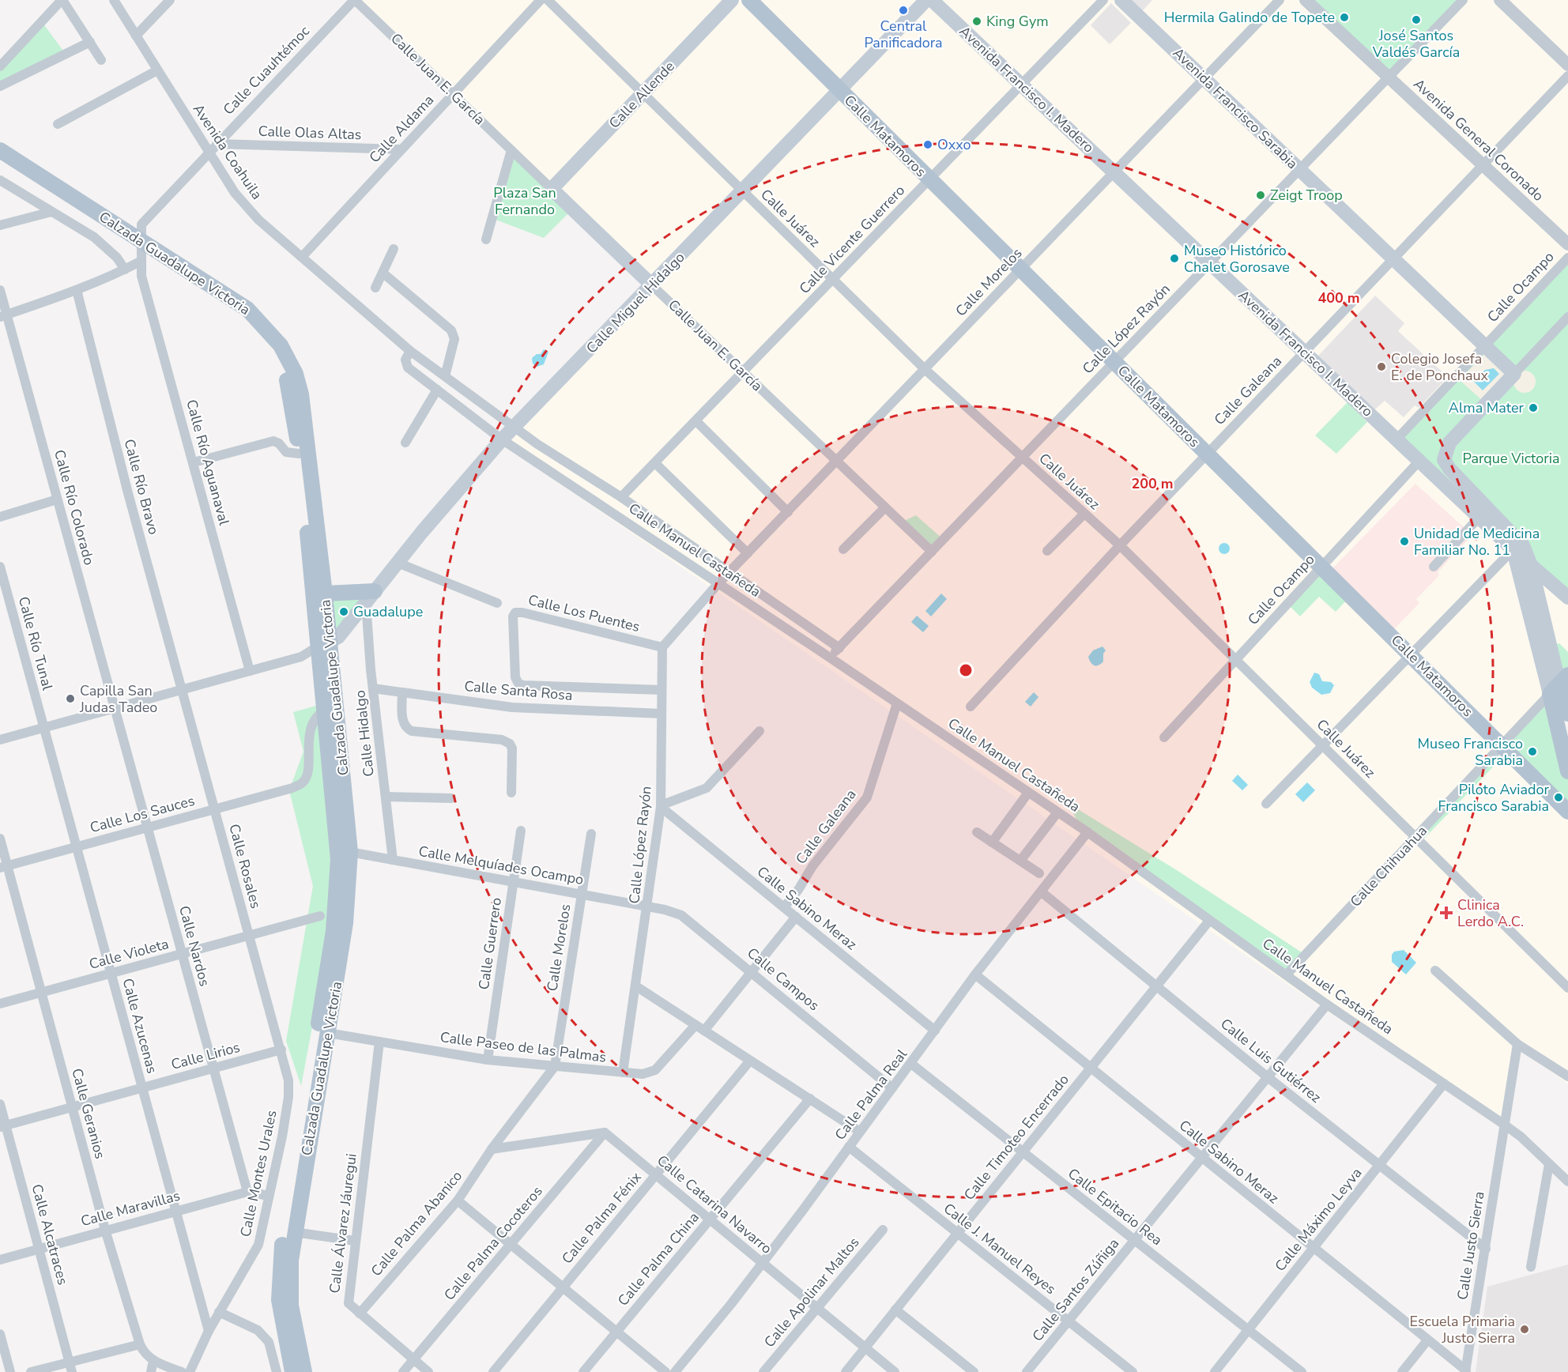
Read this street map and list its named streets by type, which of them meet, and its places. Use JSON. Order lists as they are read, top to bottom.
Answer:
{
  "streets": {
    "main road": [
      "Calle Juan E. García",
      "Avenida Francisco I. Madero",
      "Calle Allende",
      "Avenida Francisco Sarabia",
      "Calle Matamoros",
      "Calzada Guadalupe Victoria",
      "Calle Miguel Hidalgo"
    ],
    "street": [
      "Calle Cuauhtémoc",
      "Calle Aldama",
      "Calle Olas Altas",
      "Avenida General Coronado",
      "Avenida Coahuila",
      "Calle Juárez",
      "Calle Vicente Guerrero",
      "Calle Morelos",
      "Calle Ocampo",
      "Calle López Rayón",
      "Calle Galeana",
      "Calle Río Aguanaval",
      "Calle Río Bravo",
      "Calle Río Colorado",
      "Calle Manuel Castañeda",
      "Calle Los Puentes",
      "Calle Río Tunal",
      "Calle Santa Rosa",
      "Calle Hidalgo",
      "Calle Los Sauces",
      "Calle Melquíades Ocampo",
      "Calle Rosales",
      "Calle Chihuahua",
      "Calle Sabino Meraz",
      "Calle Guerrero",
      "Calle Nardos",
      "Calle Violeta",
      "Calle Campos",
      "Calle Azucenas",
      "Calle Paseo de las Palmas",
      "Calle Lirios",
      "Calle Luis Gutiérrez",
      "Calle Palma Real",
      "Calle Geranios",
      "Calle Timoteo Encerrado",
      "Calle Montes Urales",
      "Calle Catarina Navarro",
      "Calle Epitacio Rea",
      "Calle Maravillas",
      "Calle Palma Fénix",
      "Calle Máximo Leyva",
      "Calle Álvarez Jáuregui",
      "Calle Palma Abanico",
      "Calle Alcatraces",
      "Calle Palma Cocoteros",
      "Calle Justo Sierra",
      "Calle J. Manuel Reyes",
      "Calle Palma China",
      "Calle Santos Zúñiga",
      "Calle Apolinar Maltos"
    ]
  },
  "crossings": [
    ["Calle Cuauhtémoc", "Calle Juan E. García"],
    ["Calle Cuauhtémoc", "Calle Olas Altas"],
    ["Calle Cuauhtémoc", "Avenida Coahuila"],
    ["Calle Cuauhtémoc", "Calzada Guadalupe Victoria"],
    ["Calle Cuauhtémoc", "Calle Río Aguanaval"],
    ["Calle Juan E. García", "Calle Allende"],
    ["Calle Juan E. García", "Calle Aldama"],
    ["Calle Juan E. García", "Calle Vicente Guerrero"],
    ["Calle Juan E. García", "Calle Morelos"],
    ["Calle Juan E. García", "Calle Miguel Hidalgo"],
    ["Calle Juan E. García", "Calle López Rayón"],
    ["Avenida Francisco I. Madero", "Calle Vicente Guerrero"],
    ["Avenida Francisco I. Madero", "Calle Morelos"],
    ["Avenida Francisco I. Madero", "Calle Ocampo"],
    ["Avenida Francisco I. Madero", "Calle López Rayón"],
    ["Avenida Francisco I. Madero", "Calle Galeana"],
    ["Calle Allende", "Calle Juárez"],
    ["Avenida Francisco Sarabia", "Calle Morelos"],
    ["Avenida Francisco Sarabia", "Calle Ocampo"],
    ["Avenida Francisco Sarabia", "Calle López Rayón"],
    ["Avenida Francisco Sarabia", "Calle Galeana"],
    ["Calle Aldama", "Calle Olas Altas"],
    ["Calle Aldama", "Avenida Coahuila"],
    ["Calle Matamoros", "Calle Vicente Guerrero"],
    ["Calle Matamoros", "Calle Morelos"],
    ["Calle Matamoros", "Calle Ocampo"],
    ["Calle Matamoros", "Calle Miguel Hidalgo"],
    ["Calle Matamoros", "Calle López Rayón"],
    ["Calle Matamoros", "Calle Galeana"],
    ["Calle Matamoros", "Calle Chihuahua"],
    ["Avenida General Coronado", "Calle López Rayón"],
    ["Avenida General Coronado", "Calle Galeana"],
    ["Avenida Coahuila", "Calle Miguel Hidalgo"],
    ["Avenida Coahuila", "Calle Manuel Castañeda"],
    ["Calle Juárez", "Calle Vicente Guerrero"],
    ["Calle Juárez", "Calle Morelos"],
    ["Calle Juárez", "Calle Ocampo"],
    ["Calle Juárez", "Calle Miguel Hidalgo"],
    ["Calle Juárez", "Calle López Rayón"],
    ["Calle Juárez", "Calle Galeana"],
    ["Calle Juárez", "Calle Chihuahua"],
    ["Calle Vicente Guerrero", "Calle Manuel Castañeda"],
    ["Calzada Guadalupe Victoria", "Calle Miguel Hidalgo"],
    ["Calzada Guadalupe Victoria", "Calle Río Aguanaval"],
    ["Calzada Guadalupe Victoria", "Calle Los Sauces"],
    ["Calzada Guadalupe Victoria", "Calle Melquíades Ocampo"],
    ["Calzada Guadalupe Victoria", "Calle Paseo de las Palmas"],
    ["Calle Morelos", "Calle Manuel Castañeda"],
    ["Calle Morelos", "Calle Melquíades Ocampo"],
    ["Calle Morelos", "Calle Paseo de las Palmas"],
    ["Calle Morelos", "Calle Palma Abanico"],
    ["Calle Miguel Hidalgo", "Calle Manuel Castañeda"],
    ["Calle Miguel Hidalgo", "Calle Hidalgo"],
    ["Calle López Rayón", "Calle Manuel Castañeda"],
    ["Calle López Rayón", "Calle Los Puentes"],
    ["Calle López Rayón", "Calle Santa Rosa"],
    ["Calle López Rayón", "Calle Melquíades Ocampo"],
    ["Calle López Rayón", "Calle Sabino Meraz"],
    ["Calle López Rayón", "Calle Campos"],
    ["Calle López Rayón", "Calle Paseo de las Palmas"],
    ["Calle Galeana", "Calle Manuel Castañeda"],
    ["Calle Galeana", "Calle Sabino Meraz"],
    ["Calle Río Bravo", "Calle Rosales"],
    ["Calle Río Colorado", "Calle Nardos"],
    ["Calle Manuel Castañeda", "Calle Chihuahua"],
    ["Calle Manuel Castañeda", "Calle Palma Real"],
    ["Calle Manuel Castañeda", "Calle Timoteo Encerrado"],
    ["Calle Manuel Castañeda", "Calle Máximo Leyva"],
    ["Calle Manuel Castañeda", "Calle Justo Sierra"],
    ["Calle Manuel Castañeda", "Calle Santos Zúñiga"],
    ["Calle Río Tunal", "Calle Azucenas"],
    ["Calle Santa Rosa", "Calle Hidalgo"],
    ["Calle Hidalgo", "Calle Melquíades Ocampo"],
    ["Calle Los Sauces", "Calle Rosales"],
    ["Calle Los Sauces", "Calle Nardos"],
    ["Calle Los Sauces", "Calle Azucenas"],
    ["Calle Los Sauces", "Calle Geranios"],
    ["Calle Melquíades Ocampo", "Calle Guerrero"],
    ["Calle Melquíades Ocampo", "Calle Campos"],
    ["Calle Rosales", "Calle Violeta"],
    ["Calle Rosales", "Calle Lirios"],
    ["Calle Rosales", "Calle Montes Urales"],
    ["Calle Sabino Meraz", "Calle Palma Real"],
    ["Calle Sabino Meraz", "Calle Timoteo Encerrado"],
    ["Calle Sabino Meraz", "Calle Máximo Leyva"],
    ["Calle Sabino Meraz", "Calle Justo Sierra"],
    ["Calle Sabino Meraz", "Calle Santos Zúñiga"],
    ["Calle Guerrero", "Calle Paseo de las Palmas"],
    ["Calle Nardos", "Calle Violeta"],
    ["Calle Nardos", "Calle Lirios"],
    ["Calle Nardos", "Calle Maravillas"],
    ["Calle Violeta", "Calle Azucenas"],
    ["Calle Violeta", "Calle Geranios"],
    ["Calle Campos", "Calle Palma Real"],
    ["Calle Azucenas", "Calle Lirios"],
    ["Calle Azucenas", "Calle Montes Urales"],
    ["Calle Azucenas", "Calle Maravillas"],
    ["Calle Paseo de las Palmas", "Calle Álvarez Jáuregui"],
    ["Calle Paseo de las Palmas", "Calle Palma Abanico"],
    ["Calle Lirios", "Calle Geranios"],
    ["Calle Lirios", "Calle Montes Urales"],
    ["Calle Lirios", "Calle Alcatraces"],
    ["Calle Luis Gutiérrez", "Calle Palma Real"],
    ["Calle Luis Gutiérrez", "Calle Timoteo Encerrado"],
    ["Calle Luis Gutiérrez", "Calle Máximo Leyva"],
    ["Calle Luis Gutiérrez", "Calle Justo Sierra"],
    ["Calle Luis Gutiérrez", "Calle Santos Zúñiga"],
    ["Calle Palma Real", "Calle Catarina Navarro"],
    ["Calle Palma Real", "Calle Epitacio Rea"],
    ["Calle Palma Real", "Calle J. Manuel Reyes"],
    ["Calle Geranios", "Calle Maravillas"],
    ["Calle Timoteo Encerrado", "Calle Catarina Navarro"],
    ["Calle Timoteo Encerrado", "Calle Epitacio Rea"],
    ["Calle Timoteo Encerrado", "Calle J. Manuel Reyes"],
    ["Calle Montes Urales", "Calle Maravillas"],
    ["Calle Catarina Navarro", "Calle Palma Fénix"],
    ["Calle Catarina Navarro", "Calle Palma Cocoteros"],
    ["Calle Catarina Navarro", "Calle Palma China"],
    ["Calle Catarina Navarro", "Calle Apolinar Maltos"],
    ["Calle Epitacio Rea", "Calle Máximo Leyva"],
    ["Calle Epitacio Rea", "Calle Santos Zúñiga"],
    ["Calle Maravillas", "Calle Alcatraces"],
    ["Calle Álvarez Jáuregui", "Calle Palma Abanico"],
    ["Calle Álvarez Jáuregui", "Calle Palma Cocoteros"],
    ["Calle J. Manuel Reyes", "Calle Santos Zúñiga"]
  ],
  "parks": ["Plaza San Fernando", "Parque Victoria"],
  "places": {
    "other": [
      "Central Panificadora",
      "Hermila Galindo de Topete",
      "José Santos Valdés García",
      "King Gym",
      "Oxxo",
      "Zeigt Troop",
      "Museo Histórico Chalet Gorosave",
      "Colegio Josefa E. de Ponchaux",
      "Alma Mater",
      "Unidad de Medicina Familiar No. 11",
      "Guadalupe",
      "Capilla San Judas Tadeo",
      "Museo Francisco Sarabia",
      "Piloto Aviador Francisco Sarabia",
      "Escuela Primaria Justo Sierra"
    ],
    "health": ["Clinica Lerdo A.C."]
  },
  "rings": ["400 m", "200 m"]
}
